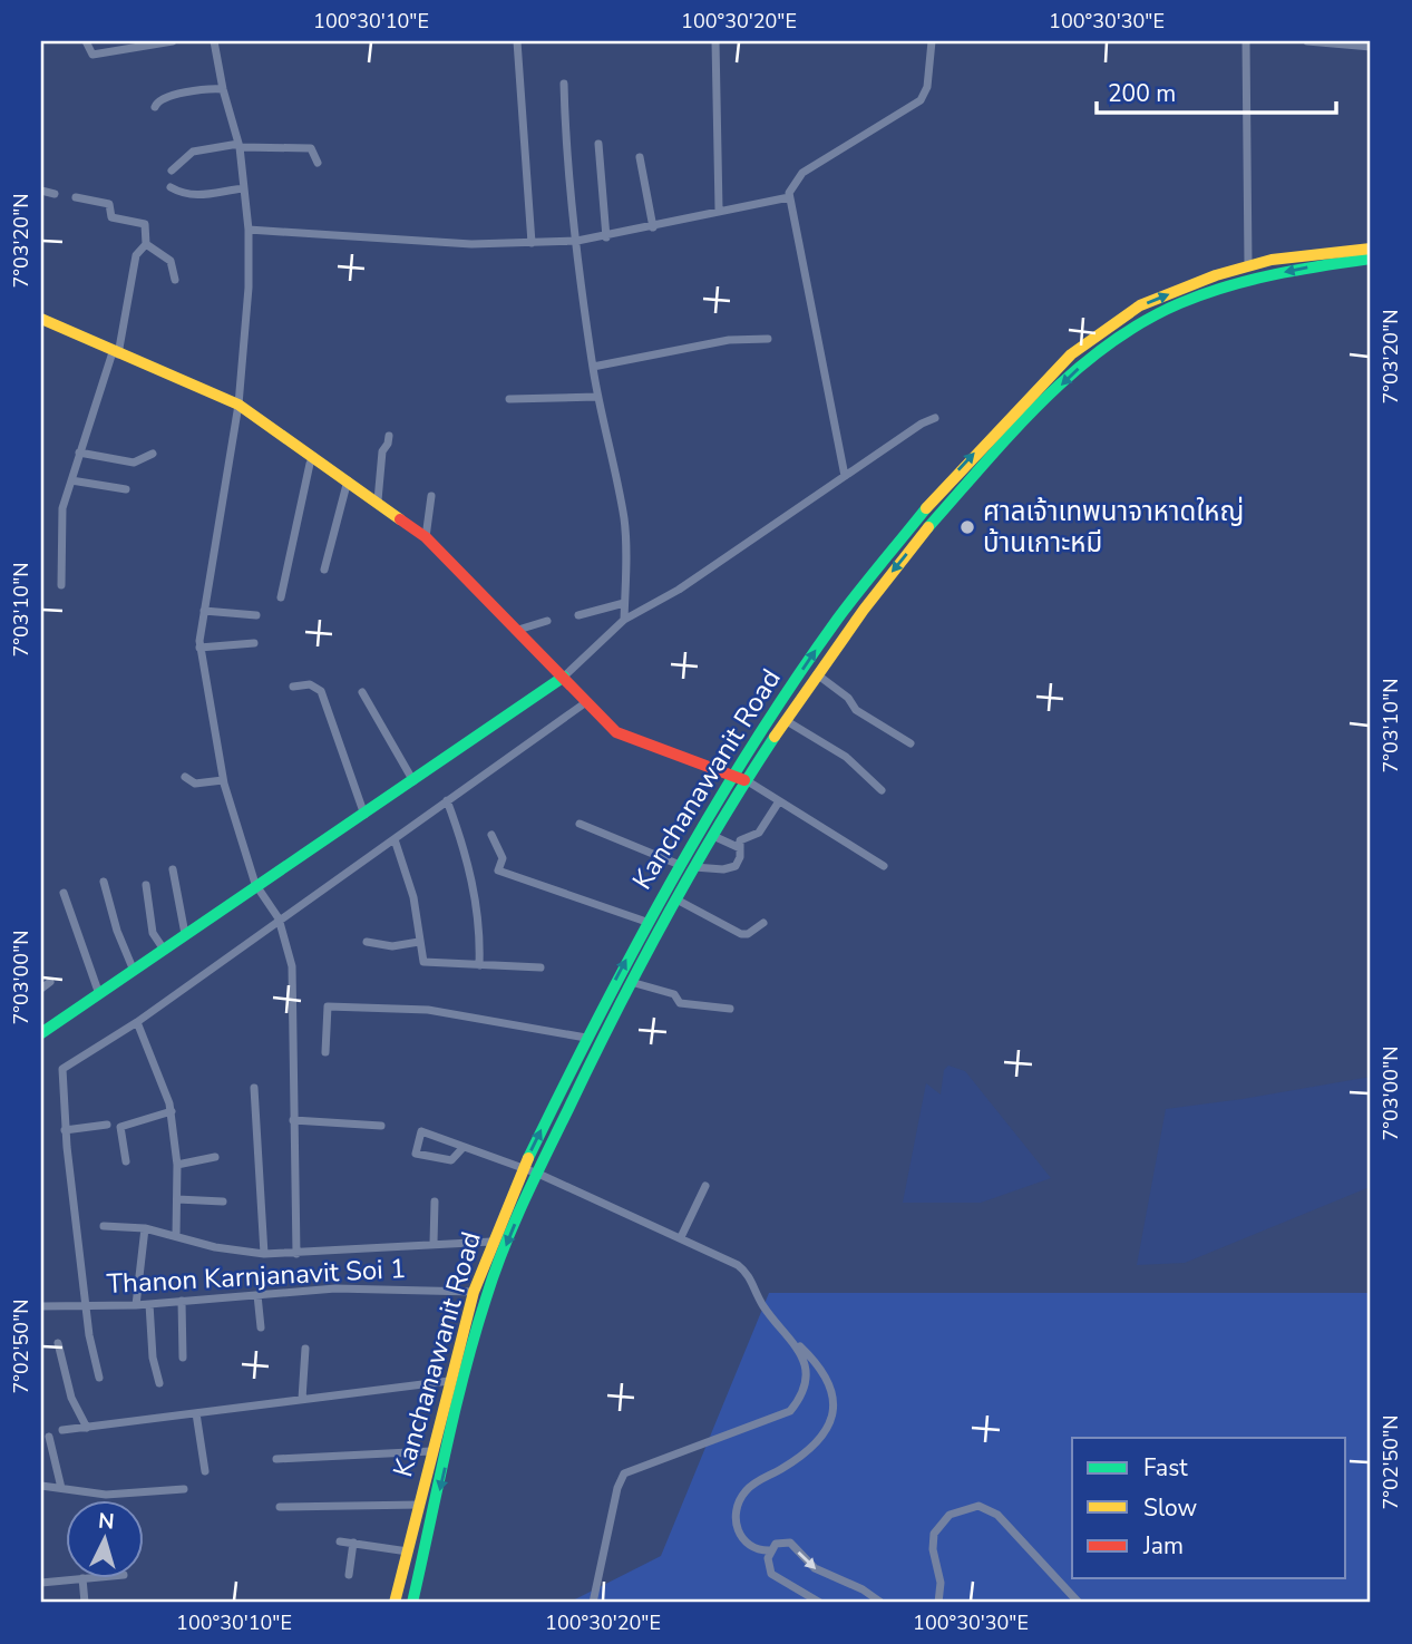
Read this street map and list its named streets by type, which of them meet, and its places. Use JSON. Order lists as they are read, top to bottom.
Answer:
{
  "streets": {
    "main road": ["Kanchanawanit Road"],
    "street": ["Thanon Karnjanavit Soi 1"]
  },
  "crossings": [
    ["Kanchanawanit Road", "Thanon Karnjanavit Soi 1"]
  ],
  "places": ["ศาลเจ้าเทพนาจาหาดใหญ่ บ้านเกาะหมี"],
  "legend": ["Fast", "Slow", "Jam"],
  "scale_bar": "200 m",
  "north": "top",
  "coordinates": [
    "100°30'10\"E",
    "100°30'20\"E",
    "100°30'30\"E",
    "7°03'20\"N",
    "7°03'10\"N",
    "7°03'00\"N",
    "7°02'50\"N"
  ]
}
